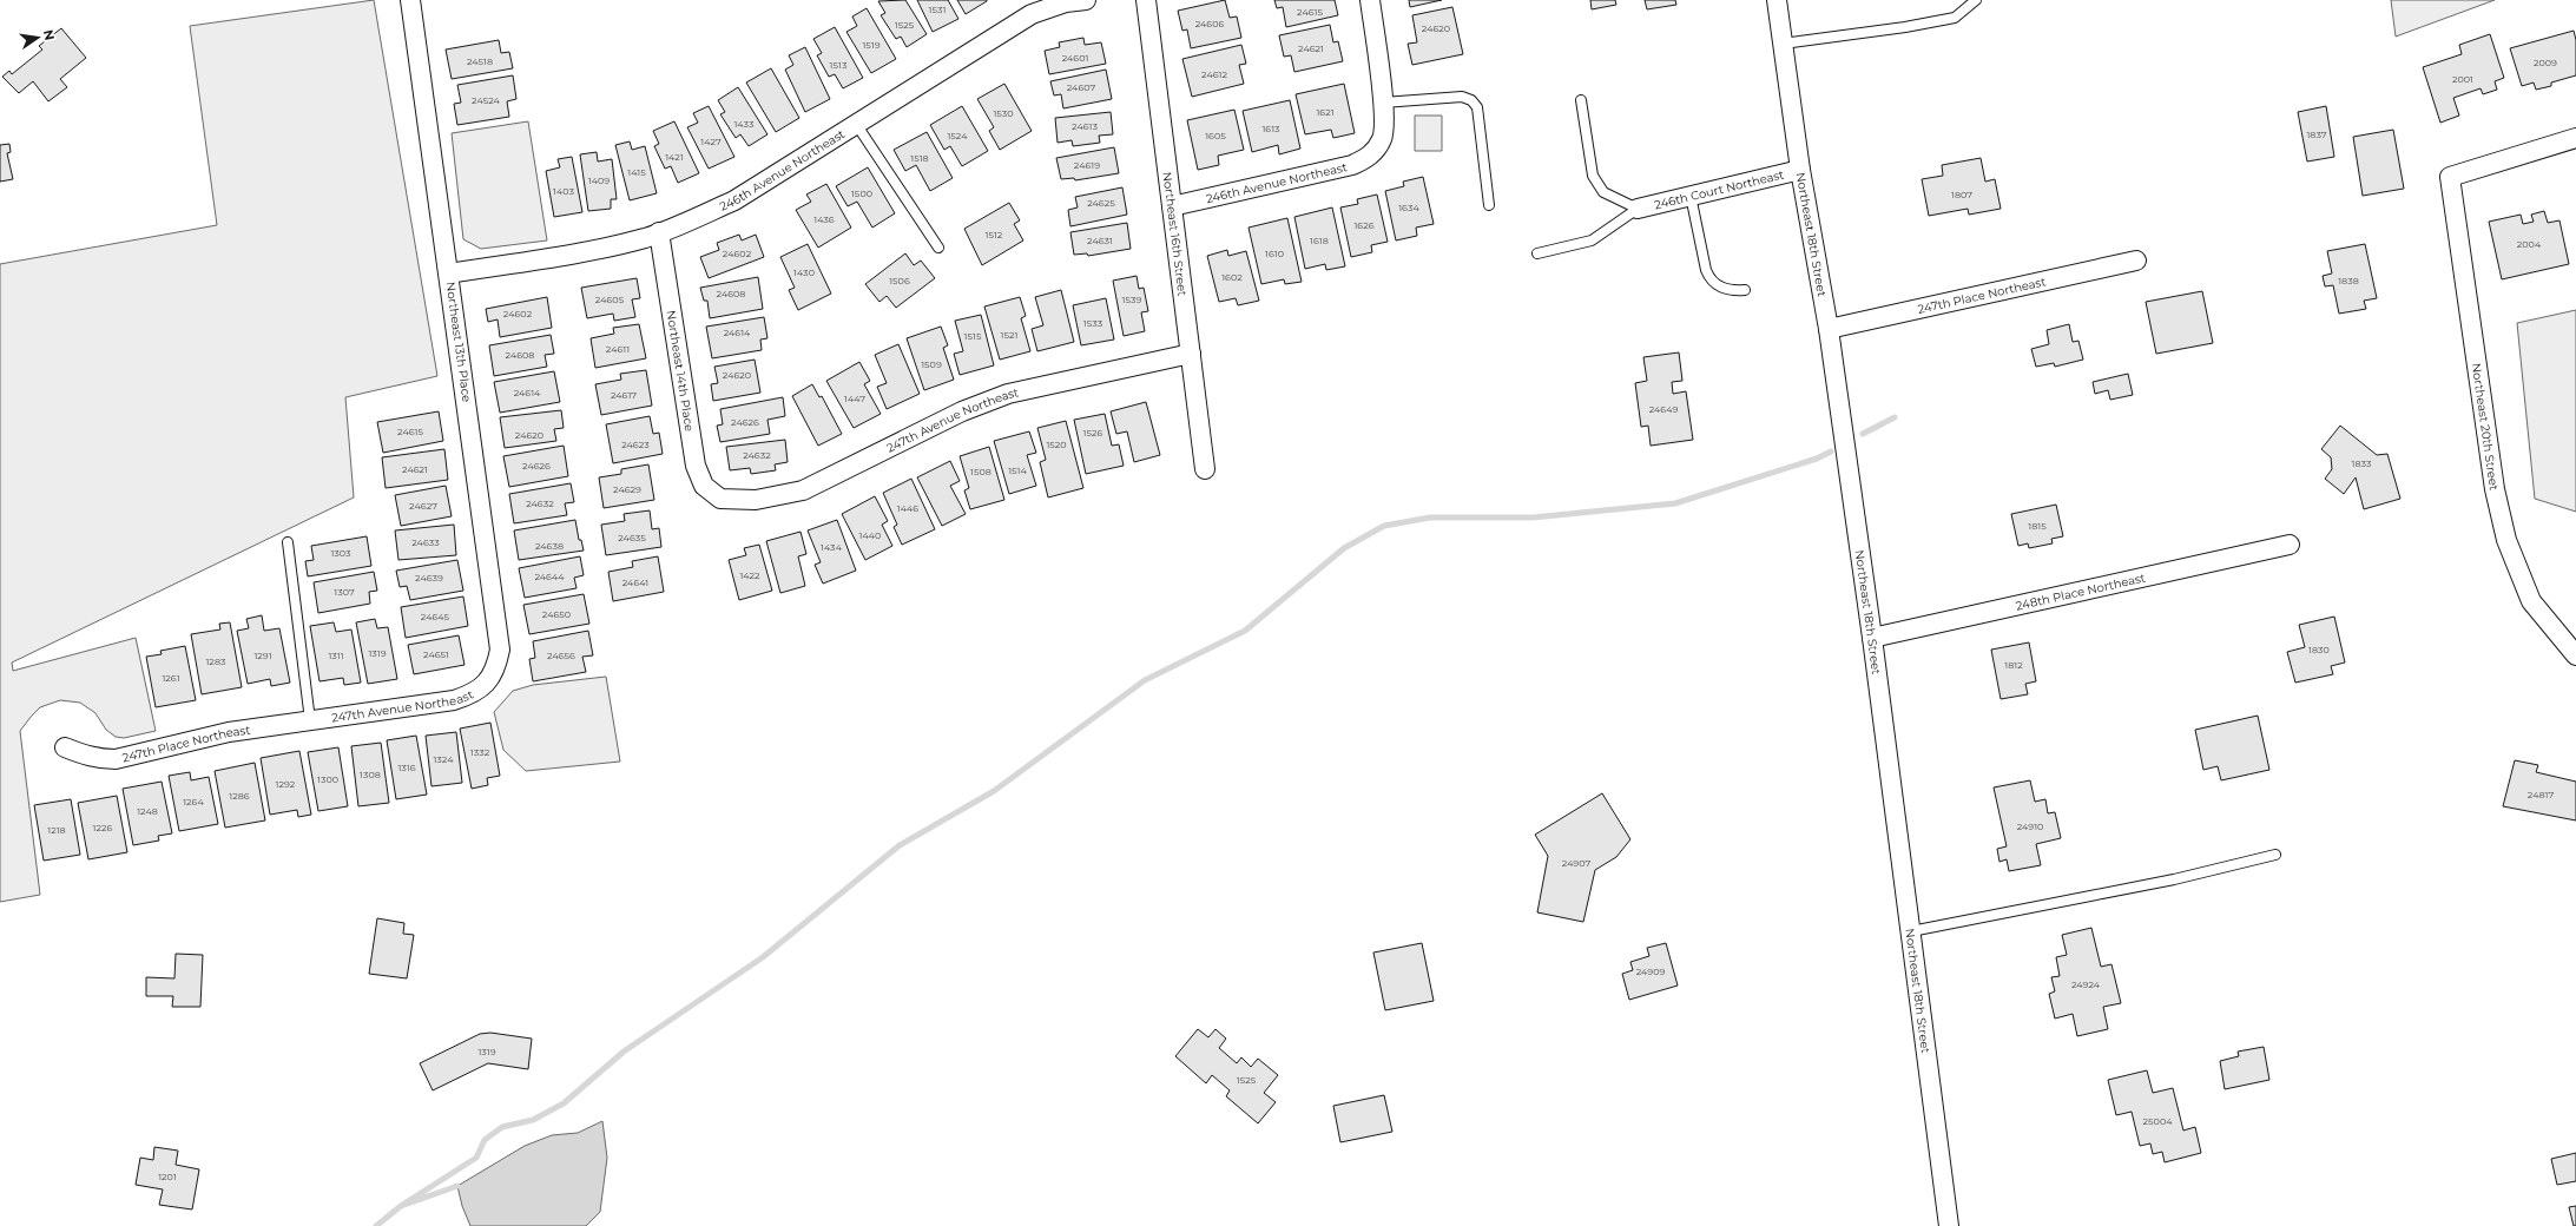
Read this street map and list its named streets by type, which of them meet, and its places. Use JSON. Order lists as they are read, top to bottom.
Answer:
{
  "streets": {
    "street": [
      "246th Avenue Northeast",
      "246th Court Northeast",
      "Northeast 16th Street",
      "Northeast 18th Street",
      "247th Place Northeast",
      "Northeast 13th Place",
      "Northeast 14th Place",
      "247th Avenue Northeast",
      "Northeast 20th Street",
      "248th Place Northeast"
    ]
  },
  "crossings": [
    ["246th Avenue Northeast", "Northeast 16th Street"],
    ["246th Avenue Northeast", "Northeast 13th Place"],
    ["246th Avenue Northeast", "Northeast 14th Place"],
    ["246th Court Northeast", "Northeast 18th Street"],
    ["Northeast 16th Street", "247th Avenue Northeast"],
    ["Northeast 18th Street", "247th Place Northeast"],
    ["Northeast 18th Street", "248th Place Northeast"],
    ["247th Place Northeast", "247th Avenue Northeast"],
    ["Northeast 13th Place", "247th Avenue Northeast"],
    ["Northeast 14th Place", "247th Avenue Northeast"]
  ],
  "house_numbers": [
    "1531",
    "24615",
    "24606",
    "1525",
    "24620",
    "1519",
    "24621",
    "24601",
    "24518",
    "2009",
    "1513",
    "24612",
    "2001",
    "24607",
    "24524",
    "1621",
    "1530",
    "1433",
    "24613",
    "1613",
    "1837",
    "1524",
    "1605",
    "1427",
    "1421",
    "1518",
    "24619",
    "1415",
    "1409",
    "1403",
    "1500",
    "1807",
    "24625",
    "1634",
    "1436",
    "1626",
    "1512",
    "24631",
    "1618",
    "2004",
    "24602",
    "1610",
    "1430",
    "1602",
    "1506",
    "1838",
    "24608",
    "24605",
    "1539",
    "24602",
    "1533",
    "24614",
    "1521",
    "1515",
    "24611",
    "24608",
    "1509",
    "24620",
    "24614",
    "24617",
    "1447",
    "24649",
    "24626",
    "24615",
    "1526",
    "24620",
    "24623",
    "1520",
    "24632",
    "1833",
    "24626",
    "24621",
    "1514",
    "1508",
    "24629",
    "24632",
    "24627",
    "1446",
    "1815",
    "1440",
    "24635",
    "24633",
    "24638",
    "1434",
    "1303",
    "1422",
    "24644",
    "24639",
    "24641",
    "1307",
    "24650",
    "24645",
    "1830",
    "1319",
    "24651",
    "1291",
    "1311",
    "24656",
    "1283",
    "1812",
    "1261",
    "1332",
    "1324",
    "1316",
    "1308",
    "1300",
    "1292",
    "24817",
    "1286",
    "1264",
    "1248",
    "24910",
    "1226",
    "1218",
    "24907",
    "24909",
    "24924",
    "1319",
    "1525",
    "25004",
    "1201"
  ],
  "north": "right"
}
